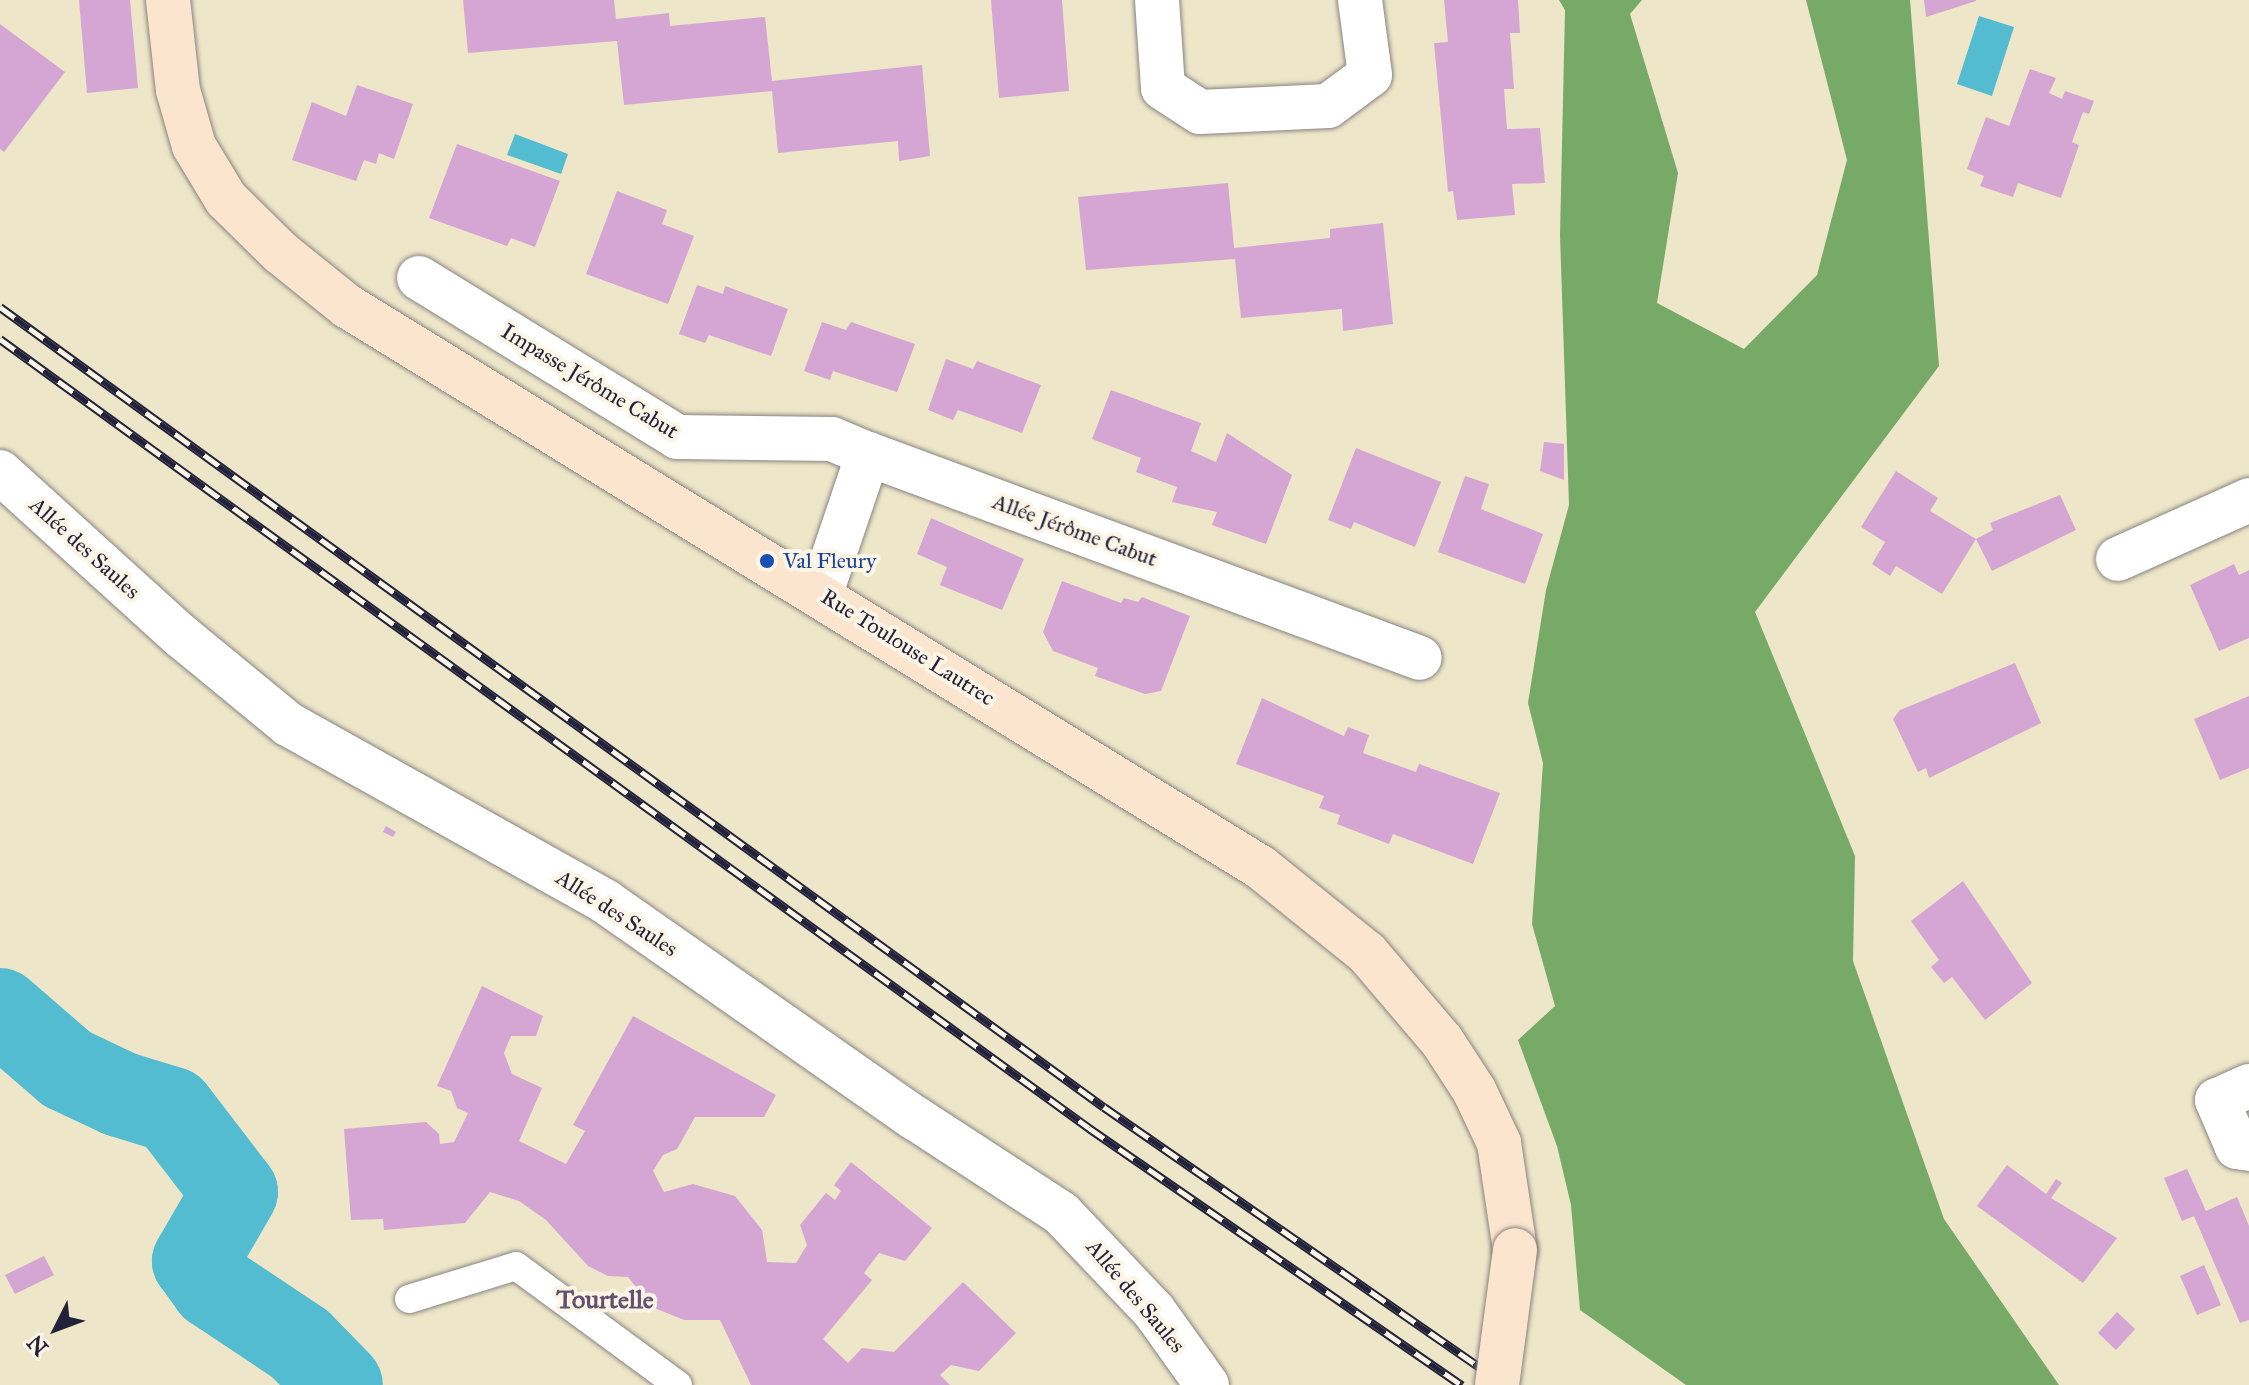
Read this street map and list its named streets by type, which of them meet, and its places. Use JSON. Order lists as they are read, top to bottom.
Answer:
{
  "streets": {
    "street": [
      "Impasse Jérôme Cabut",
      "Allée Jérôme Cabut",
      "Allée des Saules",
      "Rue Toulouse Lautrec"
    ]
  },
  "crossings": [
    ["Impasse Jérôme Cabut", "Allée Jérôme Cabut"]
  ],
  "districts": ["Tourtelle"],
  "places": ["Val Fleury"],
  "north": "bottom left"
}
